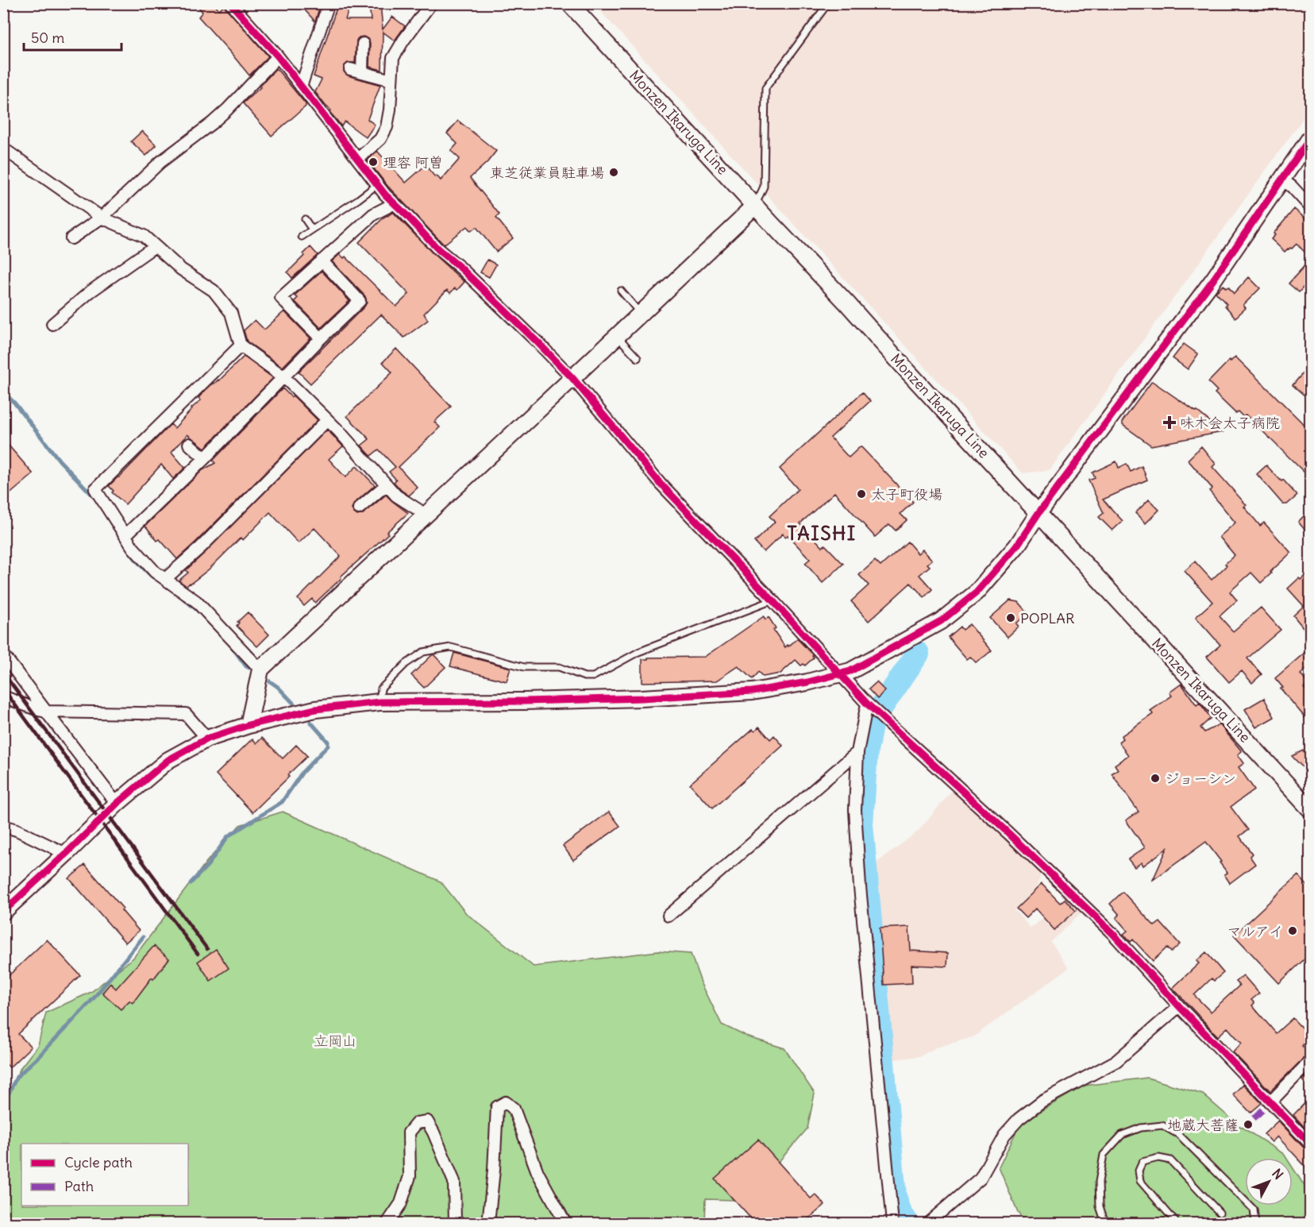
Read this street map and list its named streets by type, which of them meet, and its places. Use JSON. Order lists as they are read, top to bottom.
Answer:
{
  "streets": {
    "street": ["Monzen Ikaruga Line"]
  },
  "districts": ["TAISHI"],
  "parks": ["立岡山"],
  "places": {
    "other": [
      "理容 阿曽",
      "東芝従業員駐車場",
      "太子町役場",
      "POPLAR",
      "ジョーシン",
      "マルアイ",
      "地蔵大菩薩"
    ],
    "health": ["味木会太子病院"]
  },
  "legend": ["Cycle path", "Path"],
  "scale_bar": "50 m",
  "north": "top right"
}
